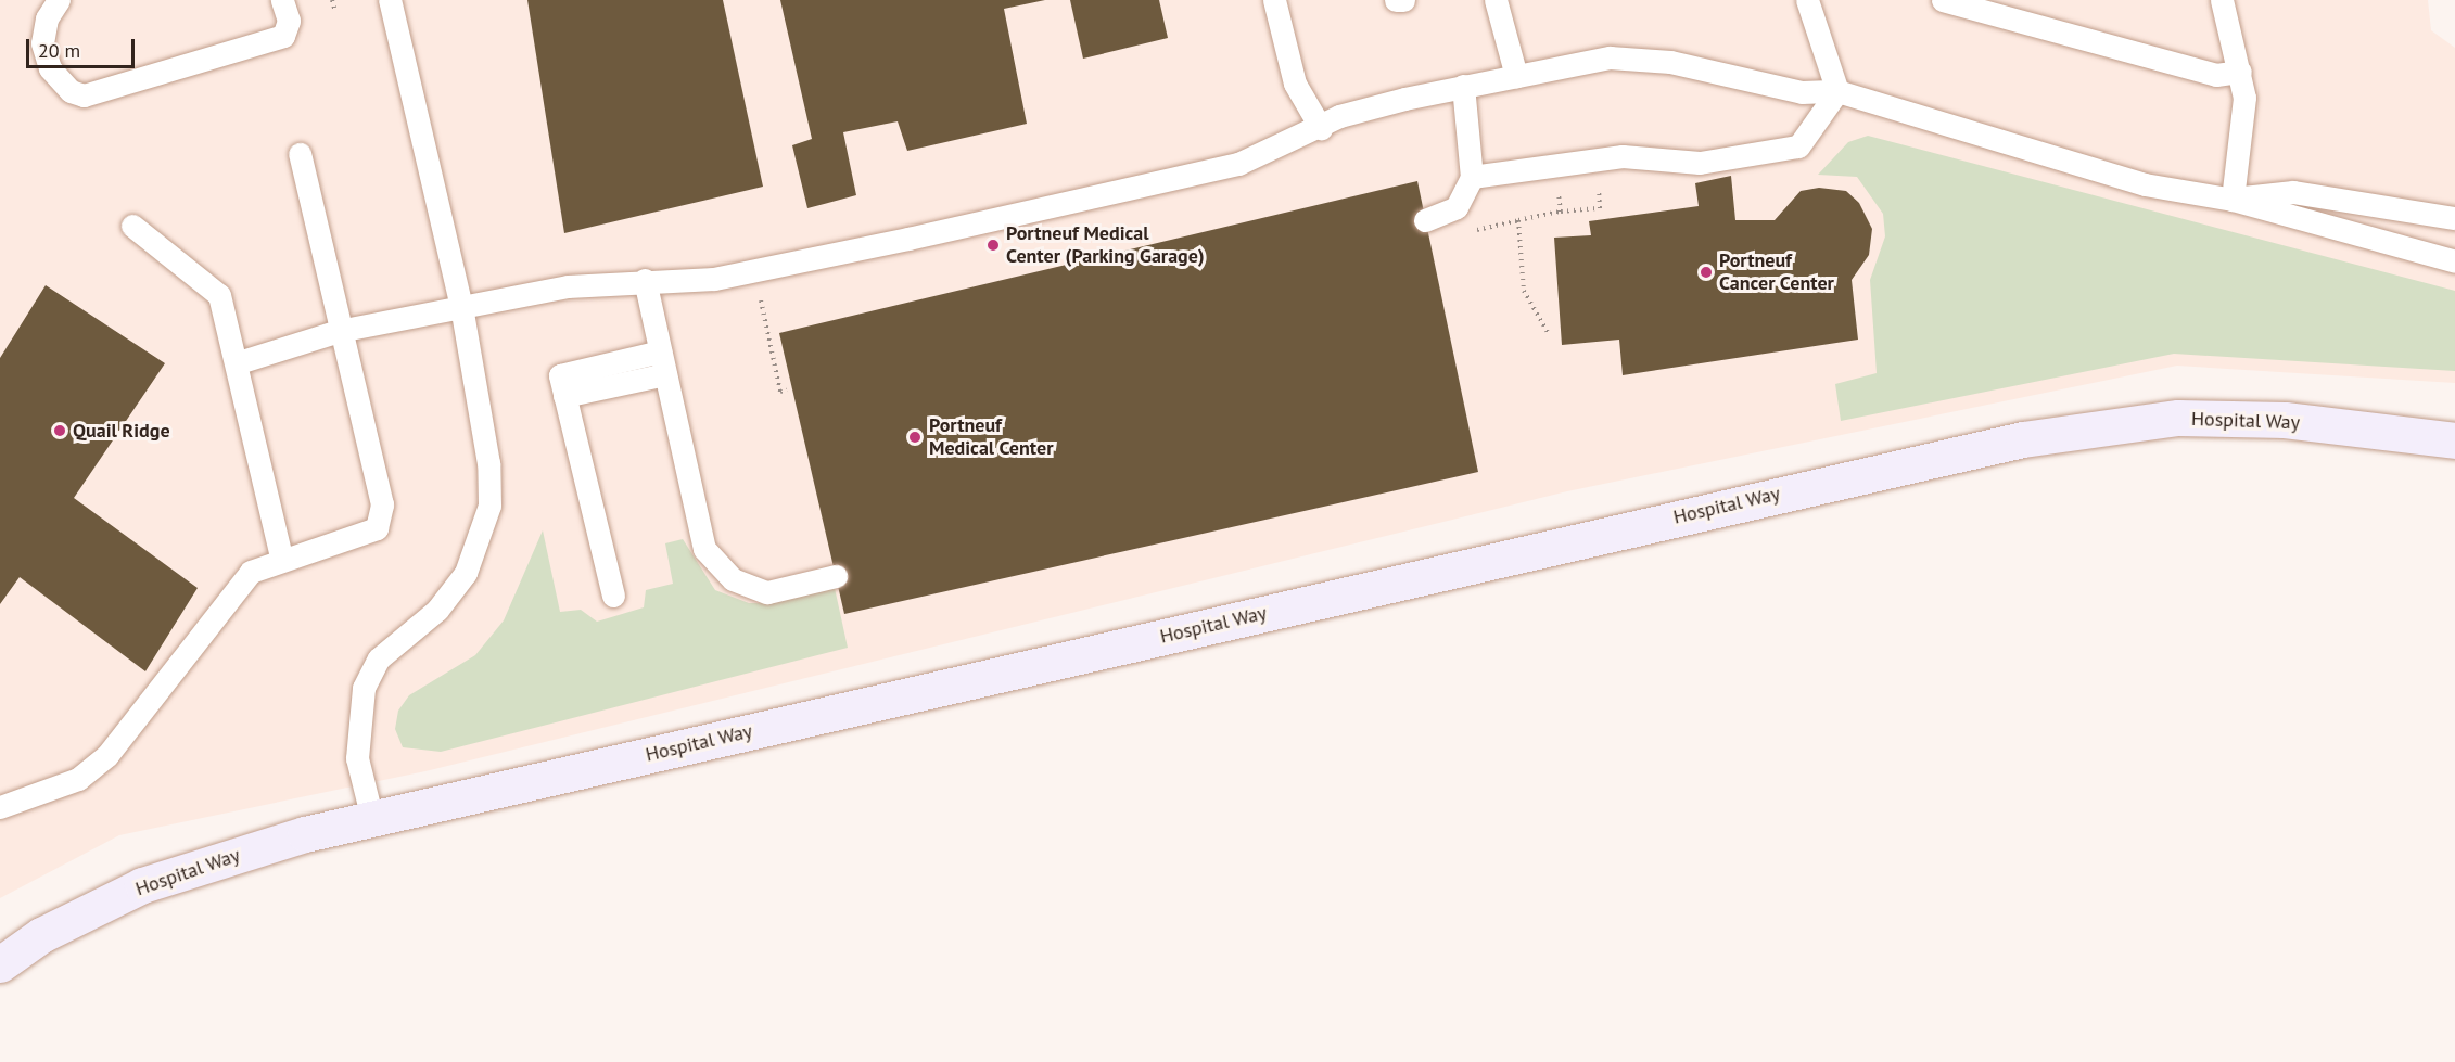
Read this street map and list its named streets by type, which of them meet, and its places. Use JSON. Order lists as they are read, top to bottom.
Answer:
{
  "streets": {
    "street": ["Hospital Way"]
  },
  "places": [
    "Portneuf Medical Center (Parking Garage)",
    "Portneuf Cancer Center",
    "Quail Ridge",
    "Portneuf Medical Center"
  ],
  "scale_bar": "20 m"
}
